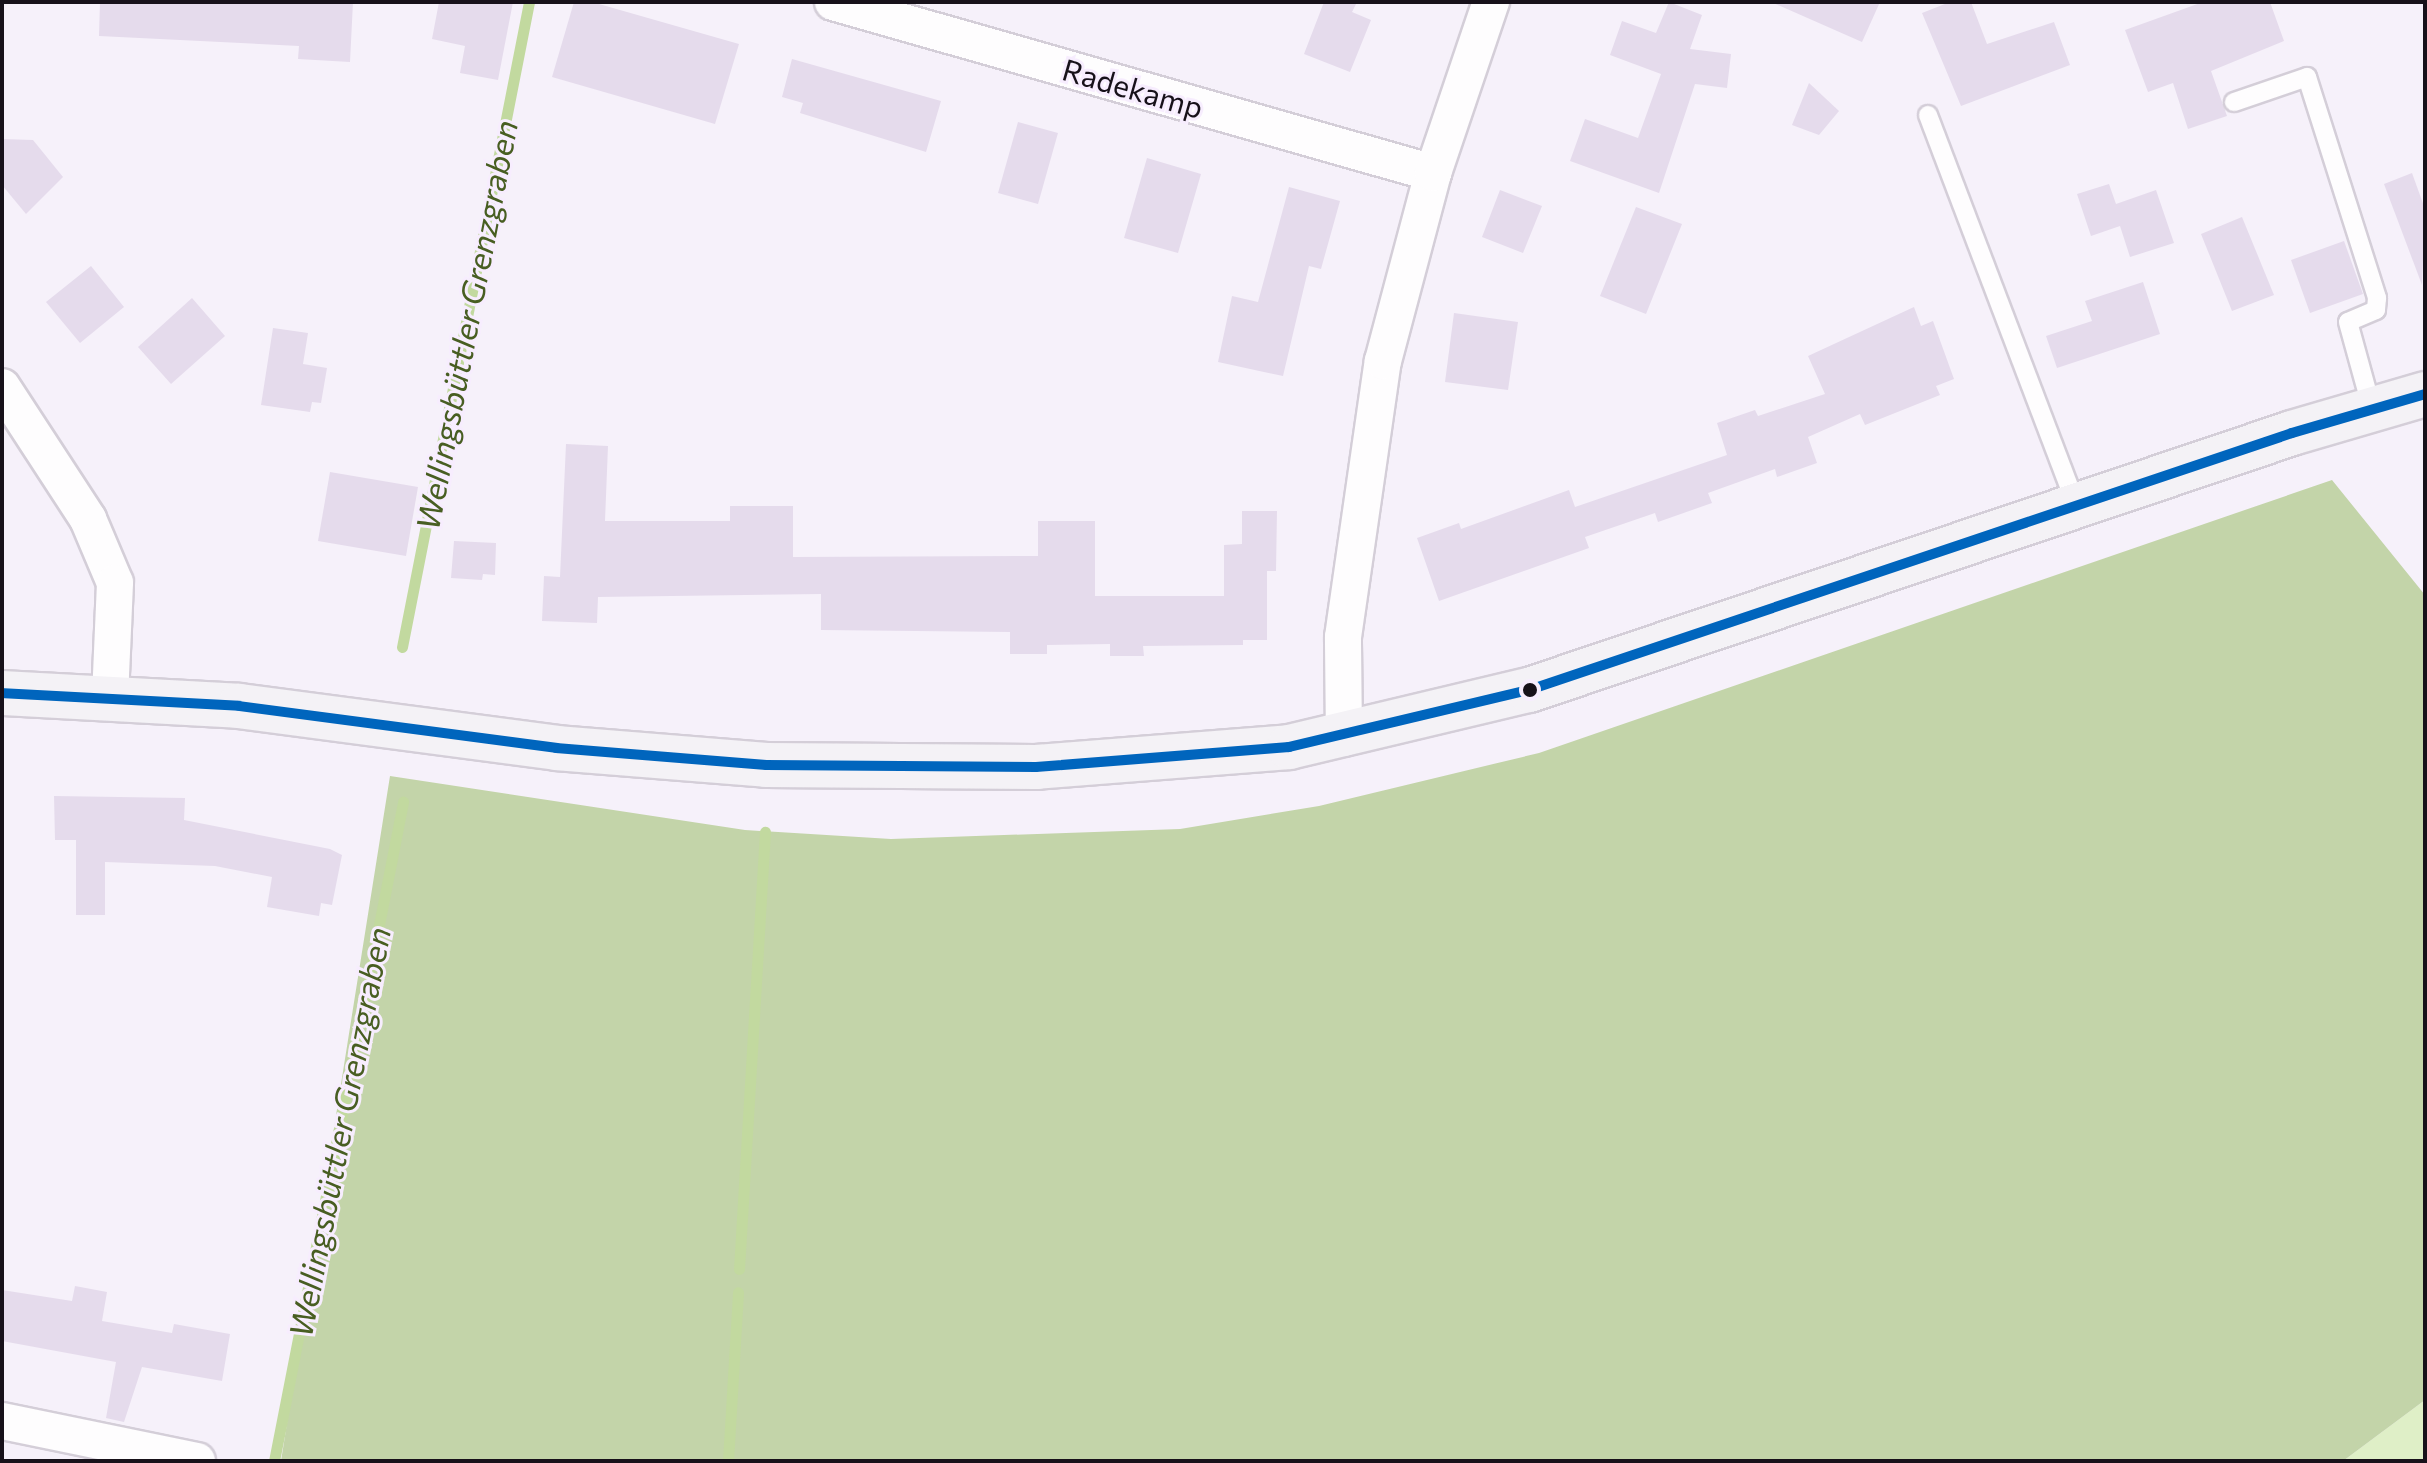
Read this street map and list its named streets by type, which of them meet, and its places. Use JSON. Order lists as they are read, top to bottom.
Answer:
{
  "streets": {
    "street": ["Radekamp"]
  },
  "water": ["Wellingsbüttler Grenzgraben"]
}
